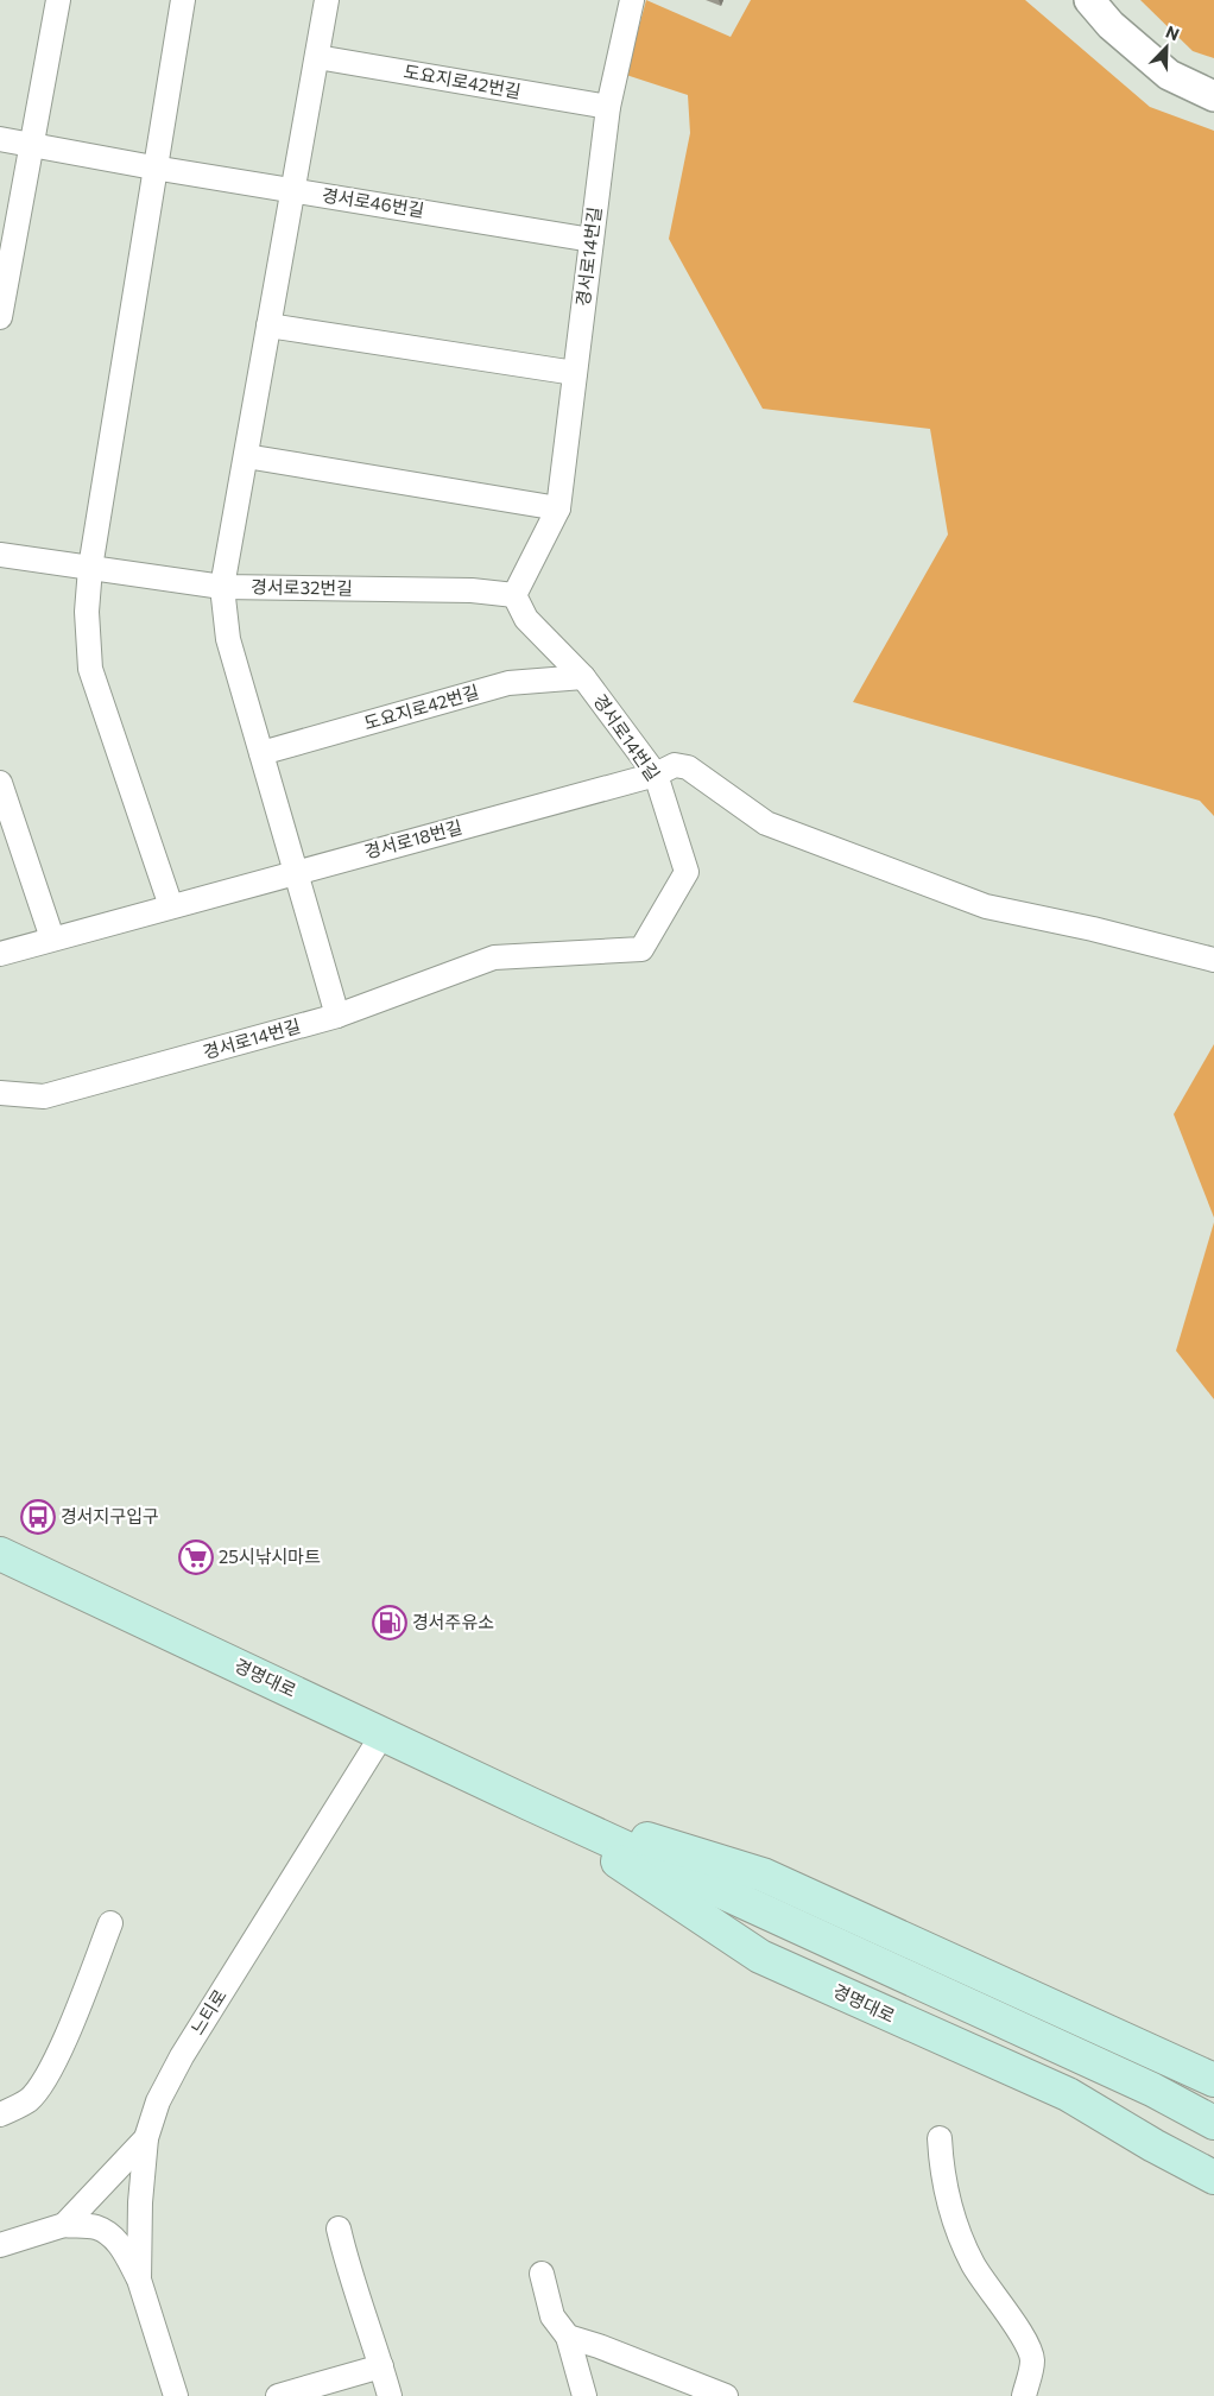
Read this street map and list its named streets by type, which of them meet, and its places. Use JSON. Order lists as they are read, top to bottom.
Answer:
{
  "streets": {
    "main road": ["경명대로"],
    "street": [
      "도요지로42번길",
      "경서로46번길",
      "경서로14번길",
      "경서로32번길",
      "경서로18번길",
      "느티로"
    ]
  },
  "crossings": [
    ["도요지로42번길", "경서로14번길"],
    ["경서로46번길", "경서로14번길"],
    ["경서로14번길", "경서로32번길"],
    ["경서로14번길", "경서로18번길"],
    ["경명대로", "느티로"]
  ],
  "places": {
    "bus stop": ["경서지구입구"],
    "supermarket": ["25시낚시마트"],
    "fuel station": ["경서주유소"]
  },
  "north": "top right"
}
